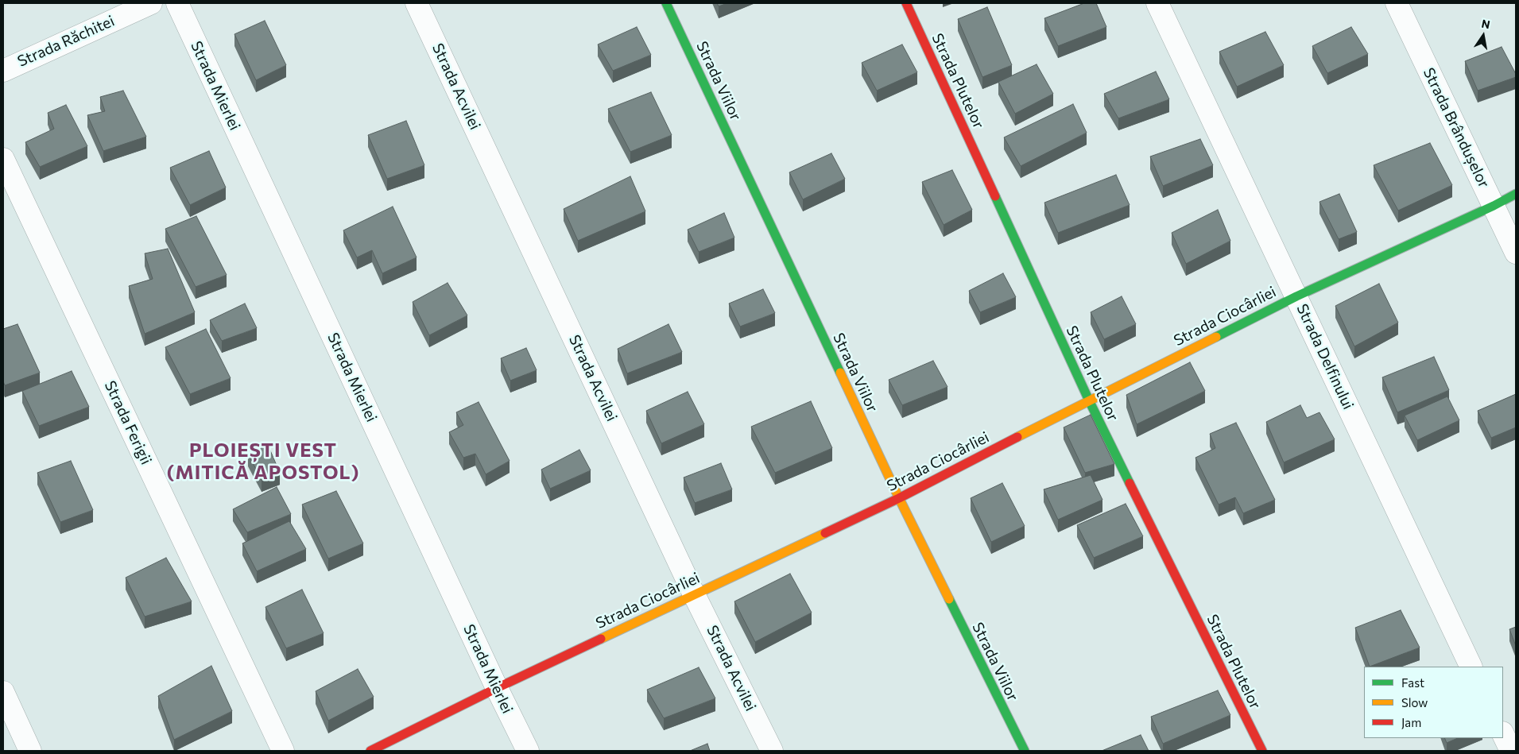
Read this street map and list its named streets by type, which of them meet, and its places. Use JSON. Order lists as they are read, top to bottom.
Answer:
{
  "streets": {
    "street": [
      "Strada Răchitei",
      "Strada Viilor",
      "Strada Plutelor",
      "Strada Mierlei",
      "Strada Acvilei",
      "Strada Brândușelor",
      "Strada Ciocârliei",
      "Strada Delfinului",
      "Strada Ferigii"
    ]
  },
  "crossings": [
    ["Strada Viilor", "Strada Ciocârliei"],
    ["Strada Plutelor", "Strada Ciocârliei"],
    ["Strada Mierlei", "Strada Ciocârliei"],
    ["Strada Acvilei", "Strada Ciocârliei"],
    ["Strada Brândușelor", "Strada Ciocârliei"],
    ["Strada Ciocârliei", "Strada Delfinului"]
  ],
  "districts": ["PLOIEȘTI VEST (MITICĂ APOSTOL)"],
  "legend": ["Fast", "Slow", "Jam"],
  "north": "top"
}
